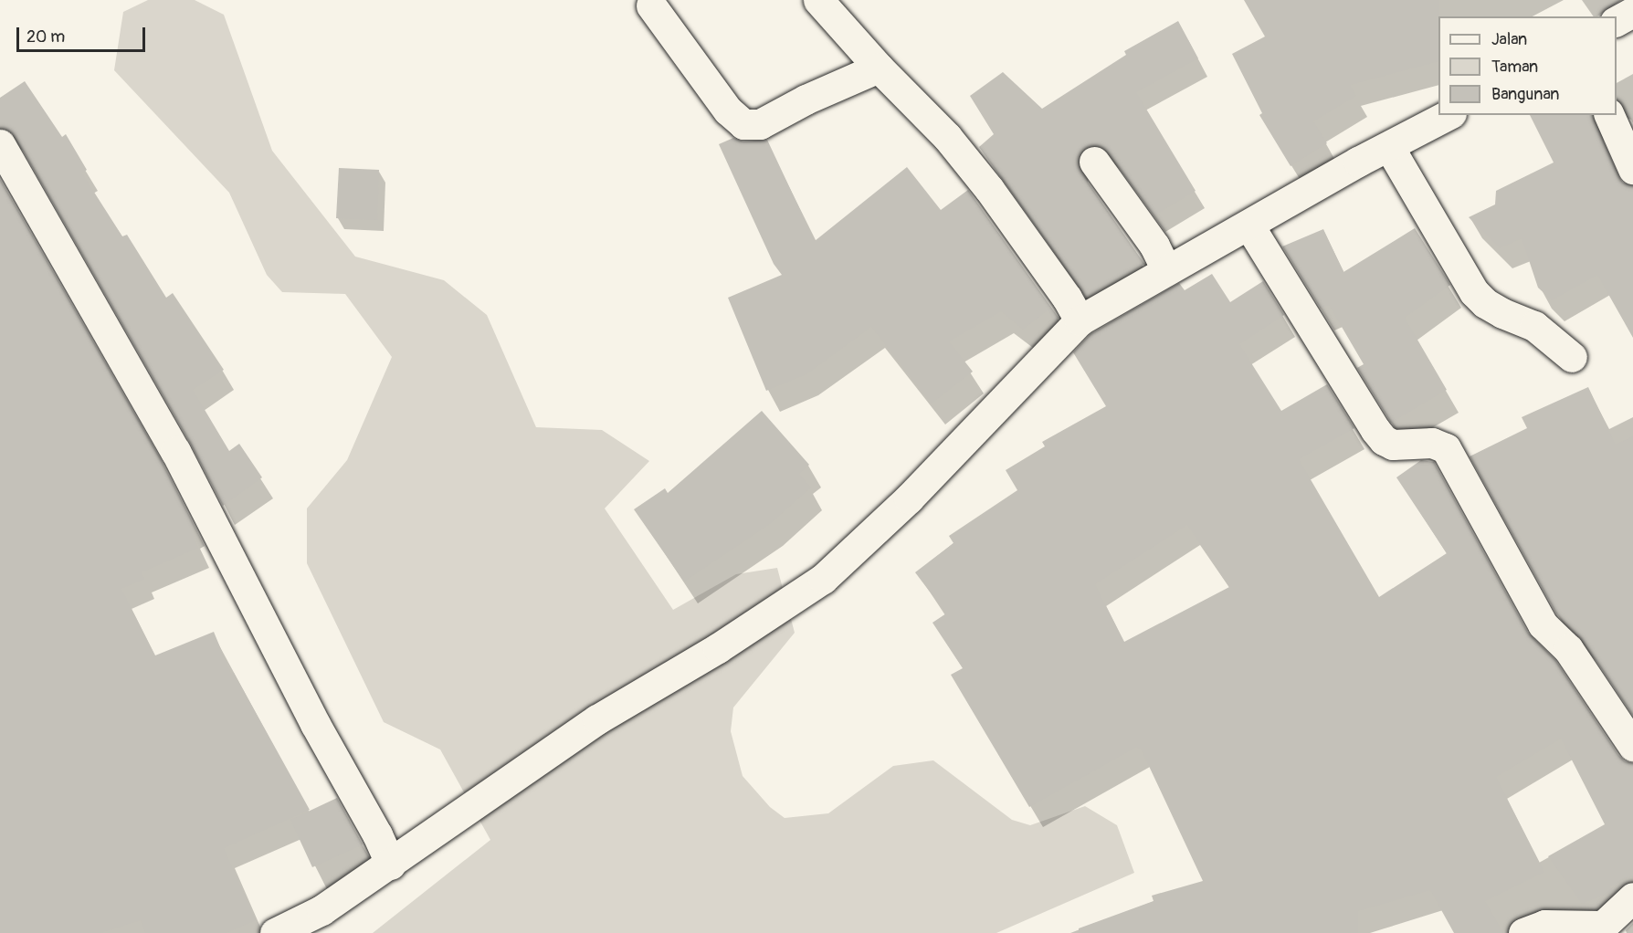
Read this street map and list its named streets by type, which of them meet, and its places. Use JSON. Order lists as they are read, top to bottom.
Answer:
{
  "legend": ["Jalan", "Taman", "Bangunan"],
  "scale_bar": "20 m"
}
